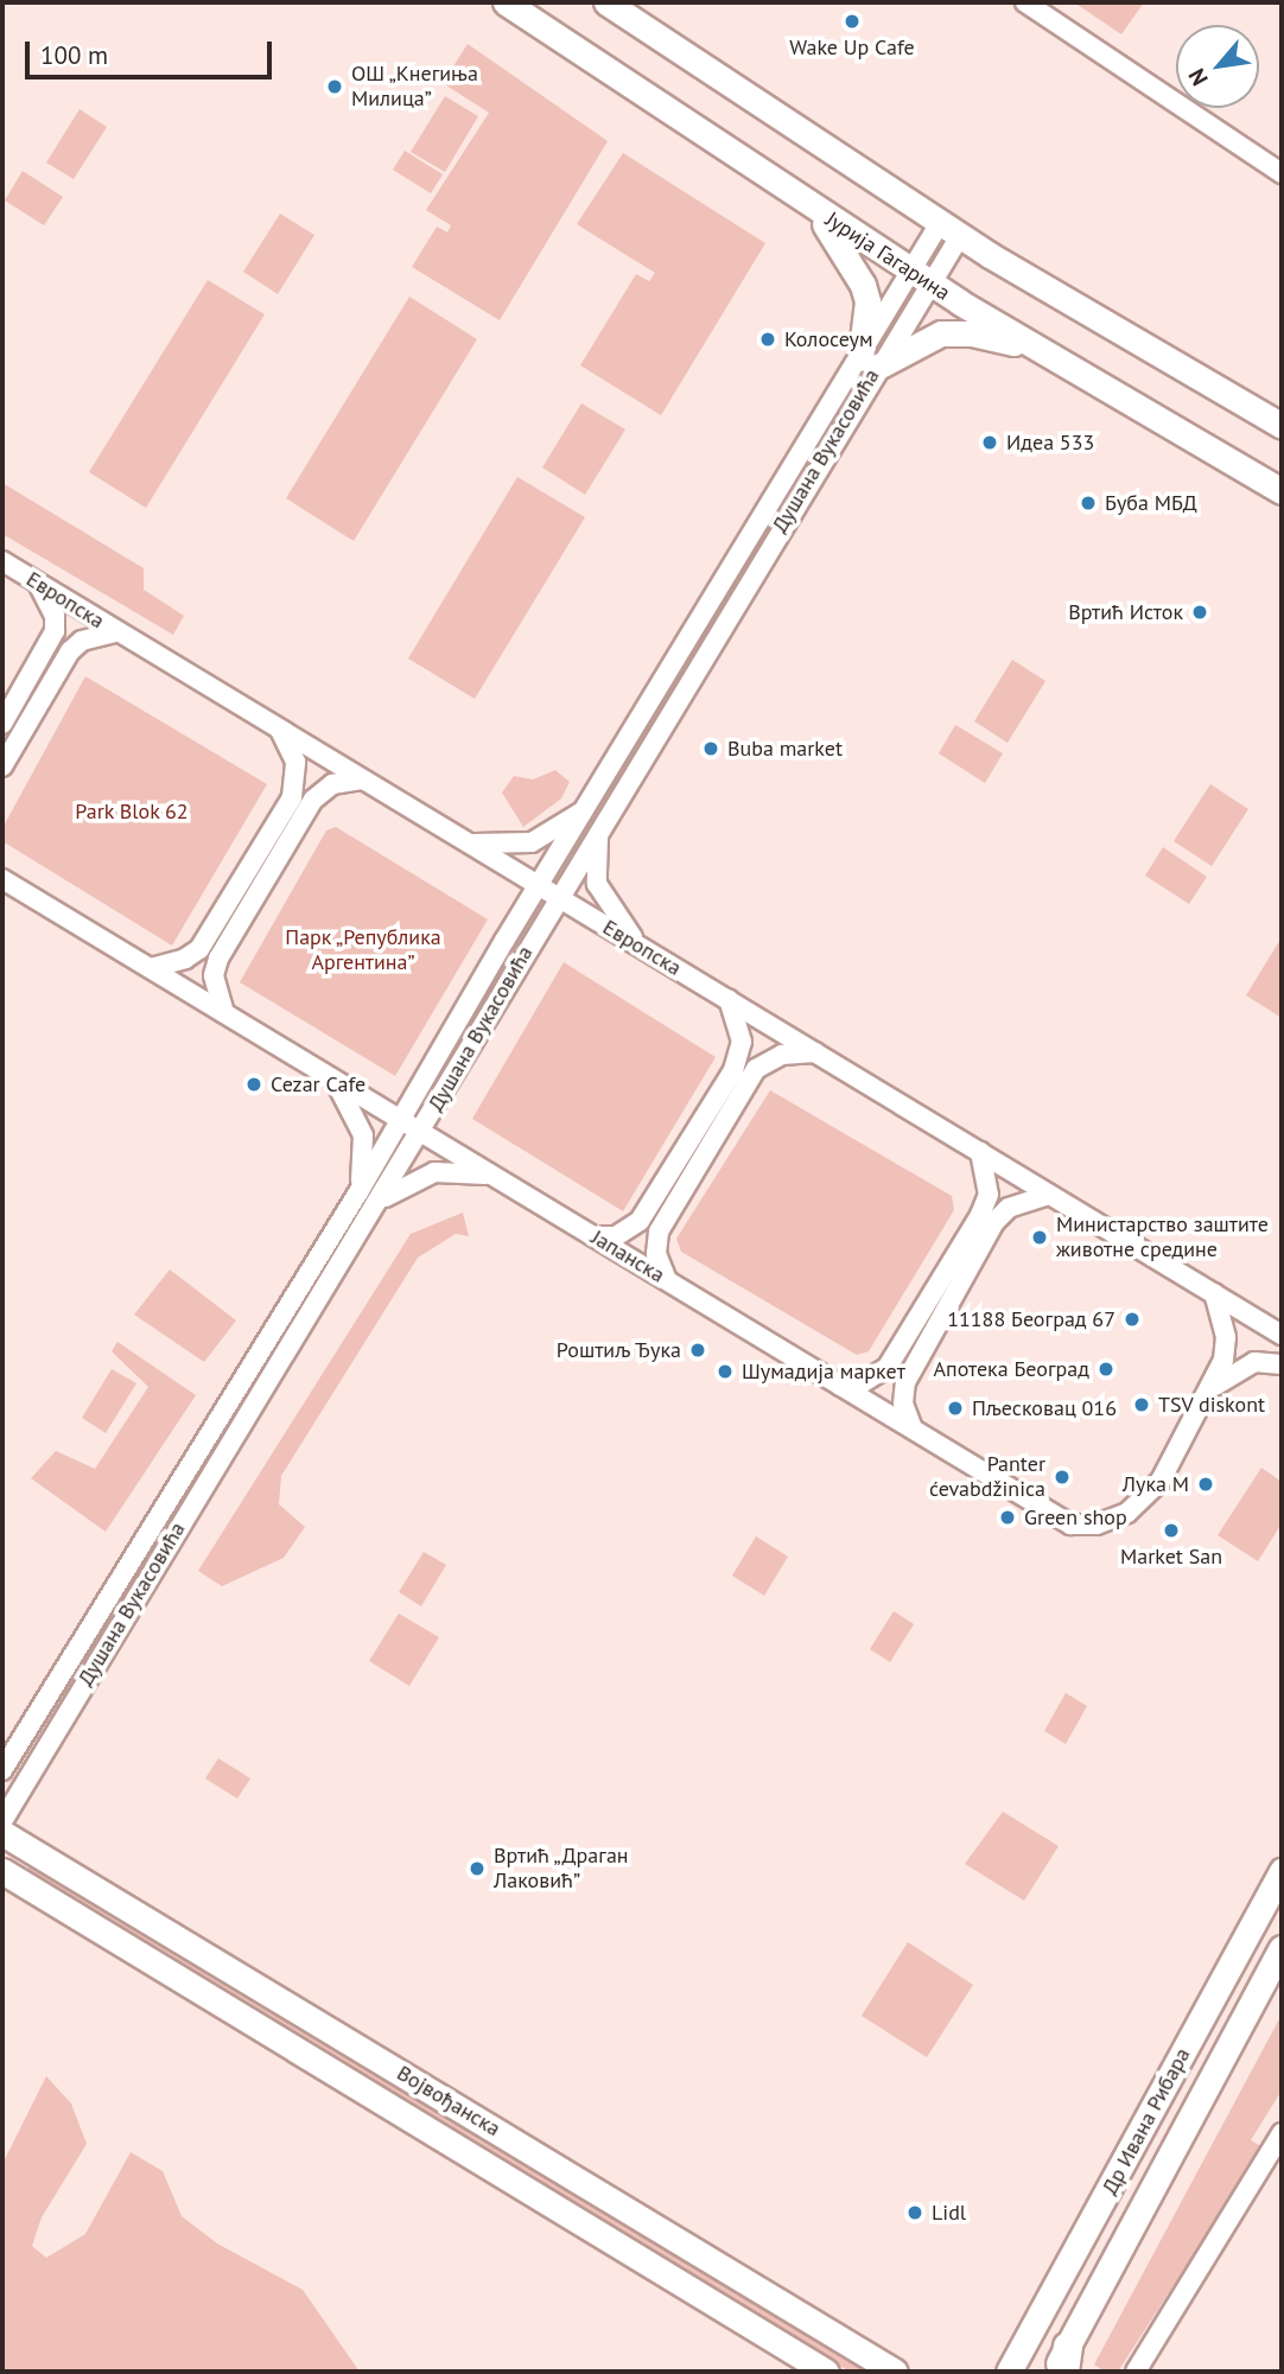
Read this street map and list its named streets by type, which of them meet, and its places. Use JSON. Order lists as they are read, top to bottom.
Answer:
{
  "streets": {
    "main road": ["Јурија Гагарина", "Војвођанска", "Др Ивана Рибара"],
    "street": ["Душана Вукасовића", "Европска", "Јапанска"]
  },
  "crossings": [
    ["Јурија Гагарина", "Душана Вукасовића"],
    ["Душана Вукасовића", "Европска"],
    ["Душана Вукасовића", "Јапанска"],
    ["Европска", "Јапанска"]
  ],
  "parks": ["Park Blok 62", "Парк „Република Аргентина”"],
  "places": [
    "Wake Up Cafe",
    "ОШ „Кнегиња Милица”",
    "Колосеум",
    "Идеа 533",
    "Буба МБД",
    "Вртић Исток",
    "Buba market",
    "Cezar Cafe",
    "Министарство заштите животне средине",
    "11188 Београд 67",
    "Роштиљ Ђука",
    "Апотека Београд",
    "Шумадија маркет",
    "TSV diskont",
    "Пљесковац 016",
    "Panter ćevabdžinica",
    "Лука М",
    "Green shop",
    "Market San",
    "Вртић „Драган Лаковић”",
    "Lidl"
  ],
  "scale_bar": "100 m",
  "north": "bottom left"
}
